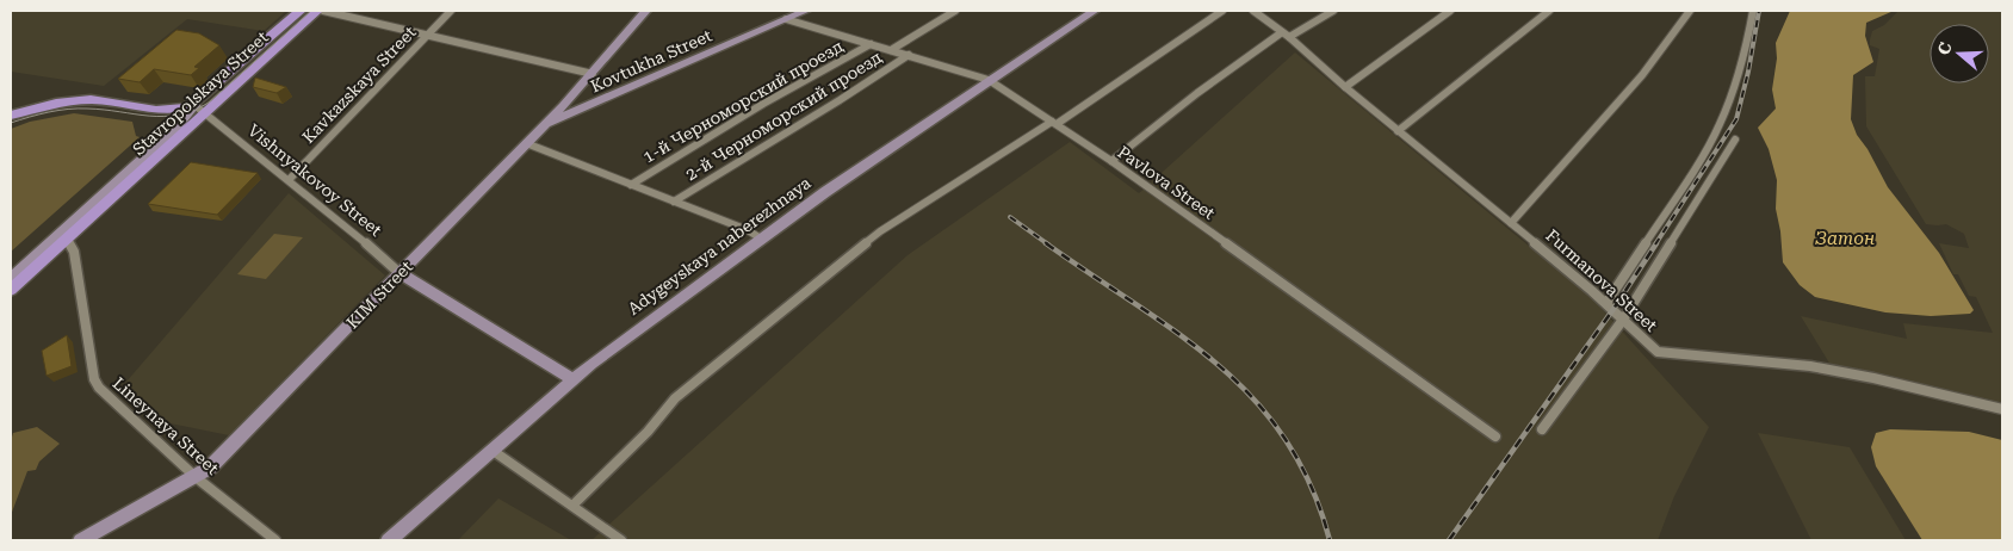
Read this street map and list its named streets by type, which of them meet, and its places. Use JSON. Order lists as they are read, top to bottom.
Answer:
{
  "streets": {
    "main road": ["Stavropolskaya Street"],
    "street": [
      "Kovtukha Street",
      "Kavkazskaya Street",
      "1-й Черноморский проезд",
      "2-й Черноморский проезд",
      "Vishnyakovoy Street",
      "Pavlova Street",
      "Adygeyskaya naberezhnaya",
      "Furmanova Street",
      "KIM Street",
      "Lineynaya Street"
    ]
  },
  "crossings": [
    ["Kovtukha Street", "Pavlova Street"],
    ["Kovtukha Street", "KIM Street"],
    ["Kavkazskaya Street", "Vishnyakovoy Street"],
    ["Stavropolskaya Street", "Vishnyakovoy Street"],
    ["Stavropolskaya Street", "Lineynaya Street"],
    ["1-й Черноморский проезд", "Pavlova Street"],
    ["2-й Черноморский проезд", "Pavlova Street"],
    ["Vishnyakovoy Street", "Adygeyskaya naberezhnaya"],
    ["Vishnyakovoy Street", "KIM Street"],
    ["Pavlova Street", "Adygeyskaya naberezhnaya"],
    ["KIM Street", "Lineynaya Street"]
  ],
  "water": ["Затон"],
  "north": "left"
}
